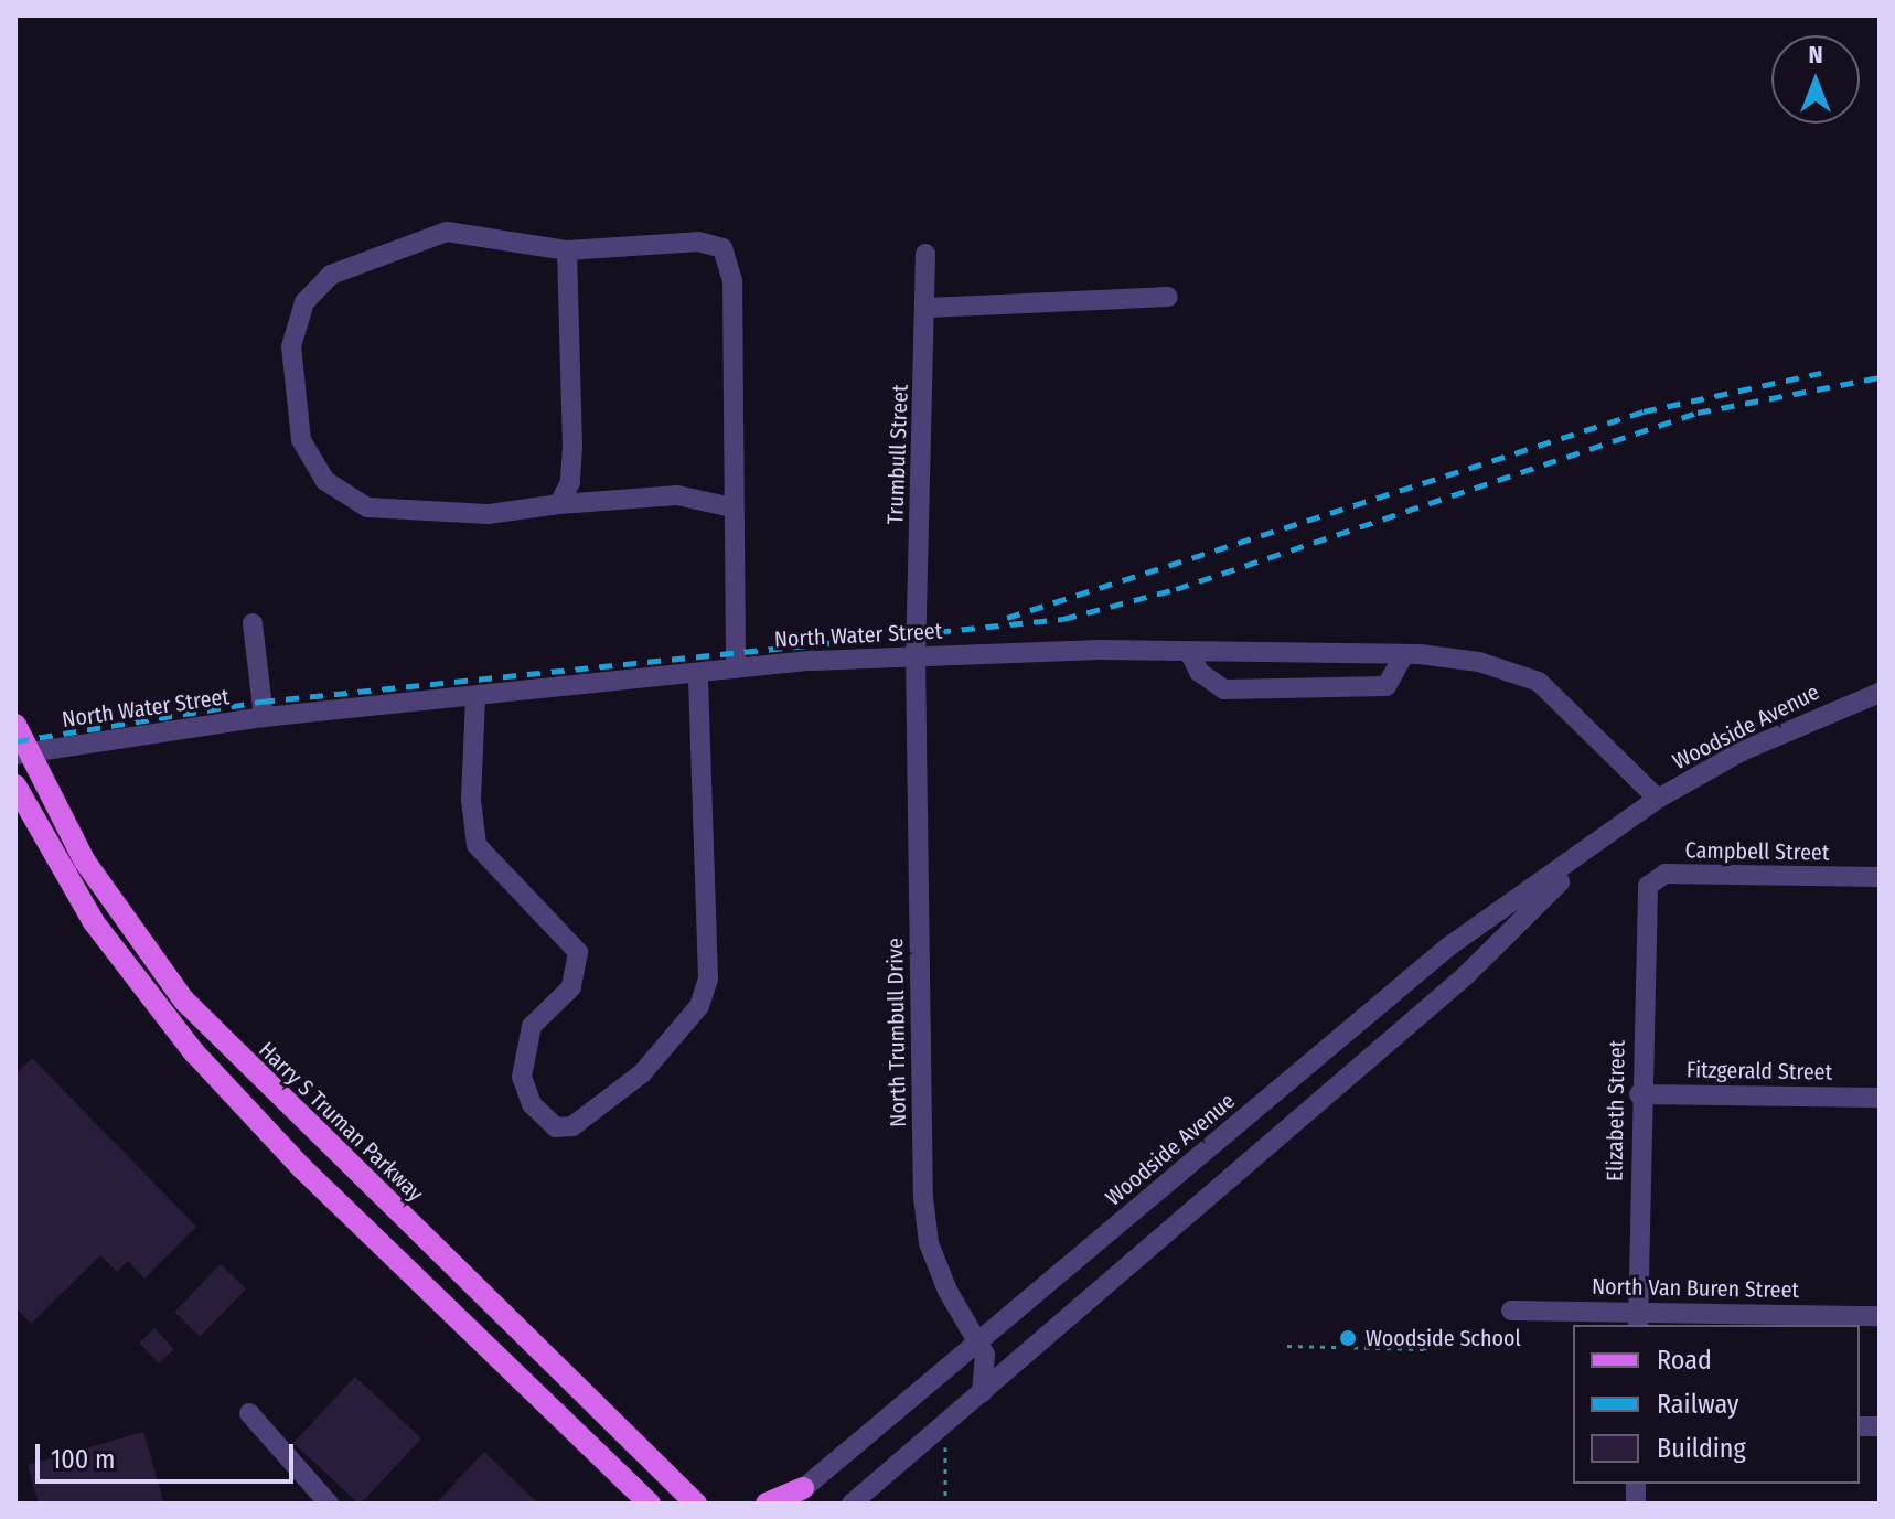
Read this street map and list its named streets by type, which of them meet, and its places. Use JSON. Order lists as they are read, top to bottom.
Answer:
{
  "streets": {
    "main road": ["Harry S Truman Parkway"],
    "street": [
      "Trumbull Street",
      "North Water Street",
      "Woodside Avenue",
      "Campbell Street",
      "North Trumbull Drive",
      "Fitzgerald Street",
      "Elizabeth Street",
      "North Van Buren Street"
    ]
  },
  "crossings": [
    ["Trumbull Street", "North Water Street"],
    ["Trumbull Street", "North Trumbull Drive"],
    ["North Water Street", "Woodside Avenue"],
    ["North Water Street", "North Trumbull Drive"],
    ["Woodside Avenue", "North Trumbull Drive"],
    ["Campbell Street", "Elizabeth Street"],
    ["Fitzgerald Street", "Elizabeth Street"],
    ["Elizabeth Street", "North Van Buren Street"]
  ],
  "places": ["Woodside School"],
  "legend": ["Road", "Railway", "Building"],
  "scale_bar": "100 m",
  "north": "top"
}
